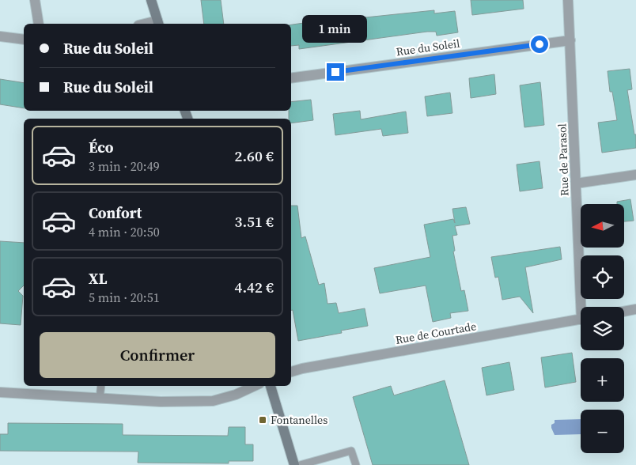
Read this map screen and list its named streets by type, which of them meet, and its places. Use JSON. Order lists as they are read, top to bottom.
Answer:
{
  "streets": {
    "street": ["Rue du Soleil", "Rue de Parasol", "Rue de Courtade"]
  },
  "crossings": [
    ["Rue du Soleil", "Rue de Parasol"]
  ],
  "places": {
    "transit": ["Fontanelles"]
  },
  "north": "left",
  "page": {
    "bubble": "1 min",
    "banner": ["Rue du Soleil", "Rue du Soleil"],
    "list": [
      {
        "name": "Éco",
        "note": "3 min · 20:49",
        "value": "2.60 €"
      },
      {
        "name": "Confort",
        "note": "4 min · 20:50",
        "value": "3.51 €"
      },
      {
        "name": "XL",
        "note": "5 min · 20:51",
        "value": "4.42 €"
      }
    ],
    "map_buttons": ["+", "−"],
    "buttons": "Confirmer"
  }
}
